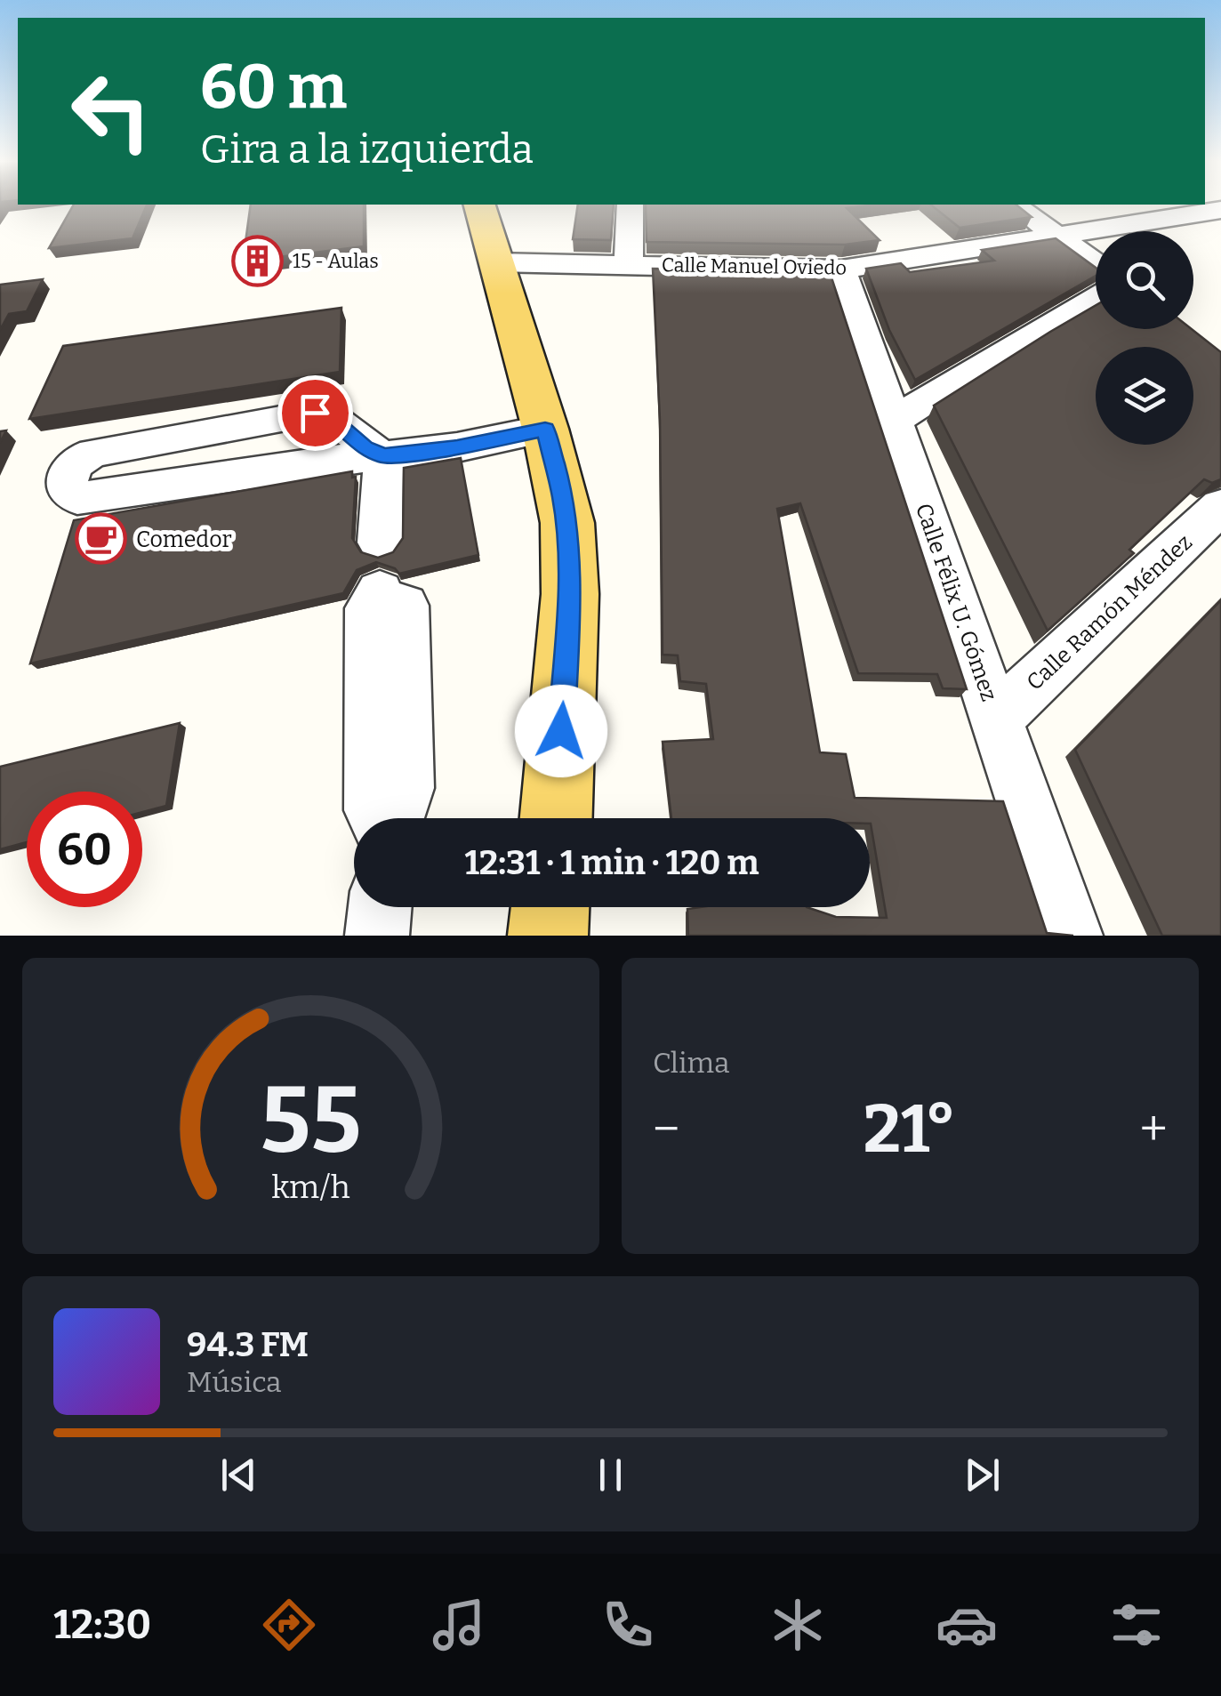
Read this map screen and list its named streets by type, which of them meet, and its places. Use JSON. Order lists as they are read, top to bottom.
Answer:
{
  "streets": {
    "street": ["Calle Manuel Oviedo", "Calle Félix U. Gómez", "Calle Ramón Méndez"]
  },
  "crossings": [
    ["Calle Manuel Oviedo", "Calle Félix U. Gómez"],
    ["Calle Félix U. Gómez", "Calle Ramón Méndez"]
  ],
  "places": {
    "building": ["15 - Aulas"],
    "cafe": ["Comedor"]
  },
  "page": {
    "turn": ["60 m", "Gira a la izquierda"],
    "limit": "60",
    "trip": "12:31 · 1 min · 120 m",
    "tile": "Clima",
    "heat": ["−", "21°", "+"],
    "song": ["94.3 FM", "Música"],
    "tabs": "12:30",
    "gauge": ["55", "km/h"]
  }
}
